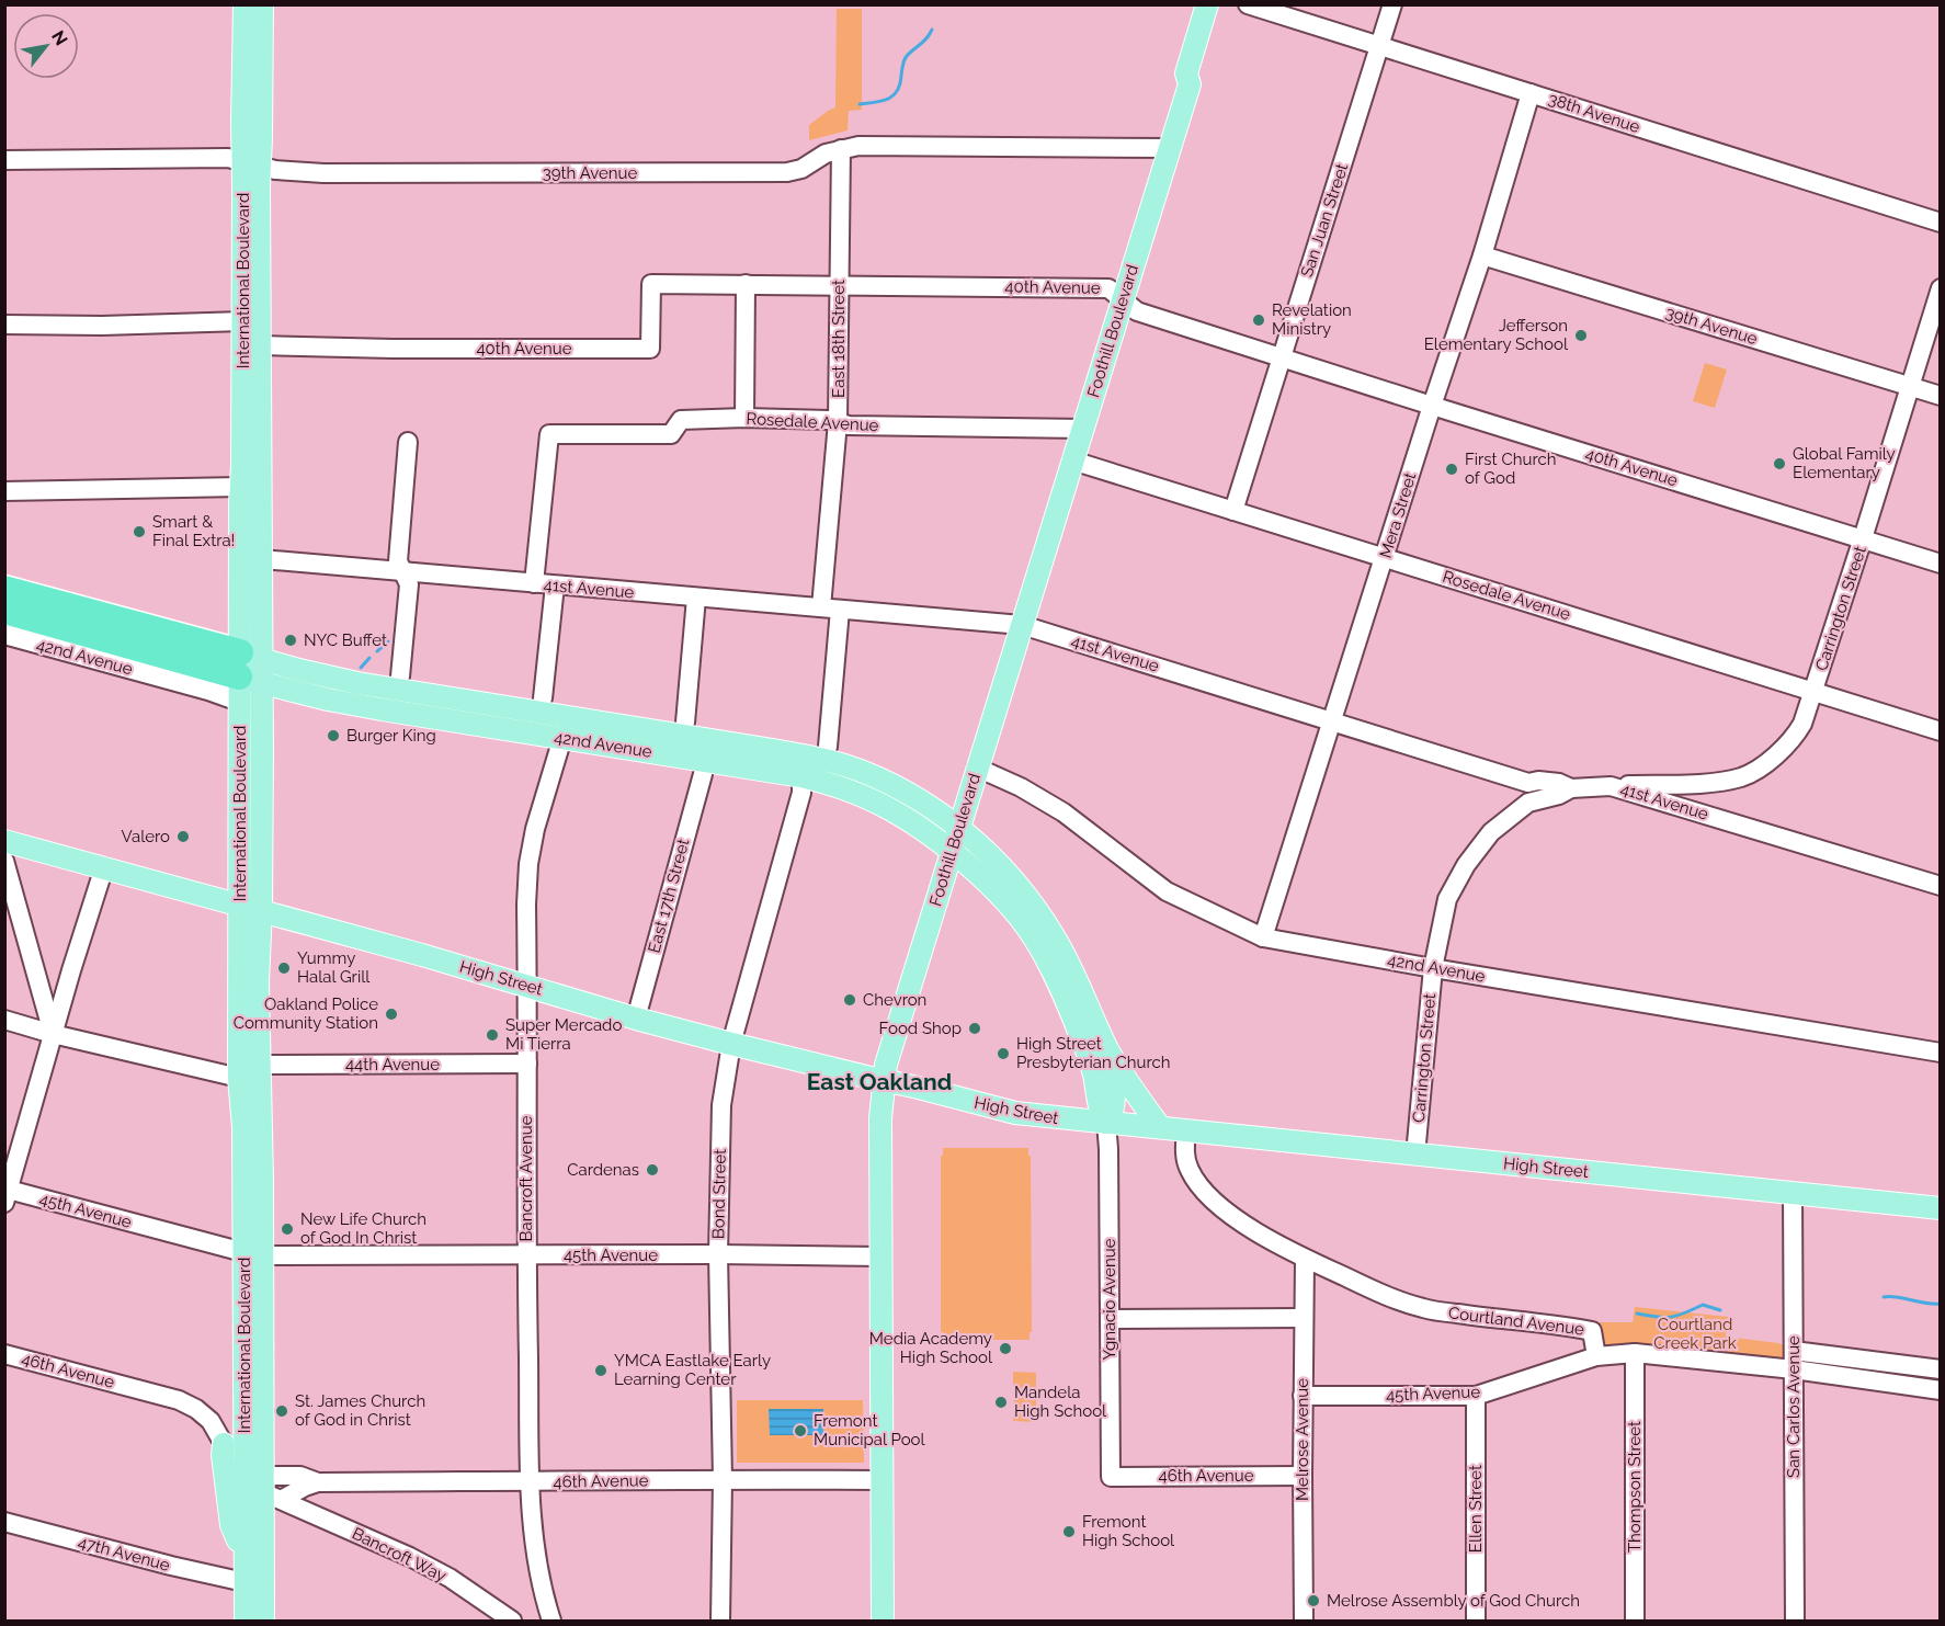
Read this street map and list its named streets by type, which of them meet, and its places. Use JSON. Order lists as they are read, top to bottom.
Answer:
{
  "streets": {
    "main road": [
      "International Boulevard",
      "Foothill Boulevard",
      "42nd Avenue",
      "High Street"
    ],
    "street": [
      "38th Avenue",
      "39th Avenue",
      "San Juan Street",
      "40th Avenue",
      "East 18th Street",
      "Rosedale Avenue",
      "Mera Street",
      "41st Avenue",
      "Carrington Street",
      "East 17th Street",
      "44th Avenue",
      "Bancroft Avenue",
      "Bond Street",
      "45th Avenue",
      "Ygnacio Avenue",
      "Courtland Avenue",
      "46th Avenue",
      "San Carlos Avenue",
      "Melrose Avenue",
      "Thompson Street",
      "Ellen Street",
      "47th Avenue",
      "Bancroft Way"
    ]
  },
  "crossings": [
    ["38th Avenue", "San Juan Street"],
    ["38th Avenue", "Mera Street"],
    ["39th Avenue", "International Boulevard"],
    ["39th Avenue", "Foothill Boulevard"],
    ["39th Avenue", "East 18th Street"],
    ["39th Avenue", "Mera Street"],
    ["39th Avenue", "Carrington Street"],
    ["San Juan Street", "40th Avenue"],
    ["San Juan Street", "Rosedale Avenue"],
    ["International Boulevard", "40th Avenue"],
    ["International Boulevard", "41st Avenue"],
    ["International Boulevard", "42nd Avenue"],
    ["International Boulevard", "High Street"],
    ["International Boulevard", "44th Avenue"],
    ["International Boulevard", "45th Avenue"],
    ["International Boulevard", "46th Avenue"],
    ["International Boulevard", "47th Avenue"],
    ["International Boulevard", "Bancroft Way"],
    ["40th Avenue", "Foothill Boulevard"],
    ["40th Avenue", "East 18th Street"],
    ["40th Avenue", "Mera Street"],
    ["40th Avenue", "Carrington Street"],
    ["Foothill Boulevard", "Rosedale Avenue"],
    ["Foothill Boulevard", "41st Avenue"],
    ["Foothill Boulevard", "42nd Avenue"],
    ["Foothill Boulevard", "High Street"],
    ["Foothill Boulevard", "45th Avenue"],
    ["Foothill Boulevard", "46th Avenue"],
    ["East 18th Street", "Rosedale Avenue"],
    ["East 18th Street", "41st Avenue"],
    ["Rosedale Avenue", "Mera Street"],
    ["Rosedale Avenue", "41st Avenue"],
    ["Rosedale Avenue", "Carrington Street"],
    ["Mera Street", "41st Avenue"],
    ["Mera Street", "42nd Avenue"],
    ["41st Avenue", "Carrington Street"],
    ["Carrington Street", "42nd Avenue"],
    ["Carrington Street", "High Street"],
    ["42nd Avenue", "Bancroft Avenue"],
    ["42nd Avenue", "Bond Street"],
    ["East 17th Street", "High Street"],
    ["High Street", "Bancroft Avenue"],
    ["High Street", "Bond Street"],
    ["High Street", "Ygnacio Avenue"],
    ["High Street", "Courtland Avenue"],
    ["High Street", "San Carlos Avenue"],
    ["44th Avenue", "Bancroft Avenue"],
    ["Bancroft Avenue", "45th Avenue"],
    ["Bancroft Avenue", "46th Avenue"],
    ["Bond Street", "45th Avenue"],
    ["Bond Street", "46th Avenue"],
    ["45th Avenue", "Courtland Avenue"],
    ["45th Avenue", "Melrose Avenue"],
    ["45th Avenue", "Ellen Street"],
    ["Ygnacio Avenue", "46th Avenue"],
    ["Courtland Avenue", "San Carlos Avenue"],
    ["Courtland Avenue", "Melrose Avenue"],
    ["Courtland Avenue", "Thompson Street"],
    ["46th Avenue", "Melrose Avenue"],
    ["46th Avenue", "Bancroft Way"]
  ],
  "districts": ["East Oakland"],
  "parks": ["Courtland Creek Park"],
  "places": [
    "Revelation Ministry",
    "Jefferson Elementary School",
    "Global Family Elementary",
    "First Church of God",
    "Smart & Final Extra!",
    "NYC Buffet",
    "Burger King",
    "Valero",
    "Yummy Halal Grill",
    "Chevron",
    "Oakland Police Community Station",
    "Food Shop",
    "Super Mercado Mi Tierra",
    "High Street Presbyterian Church",
    "Cardenas",
    "New Life Church of God In Christ",
    "Media Academy High School",
    "YMCA Eastlake Early Learning Center",
    "Mandela High School",
    "St. James Church of God in Christ",
    "Fremont Municipal Pool",
    "Fremont High School",
    "Melrose Assembly of God Church"
  ],
  "north": "top right"
}
